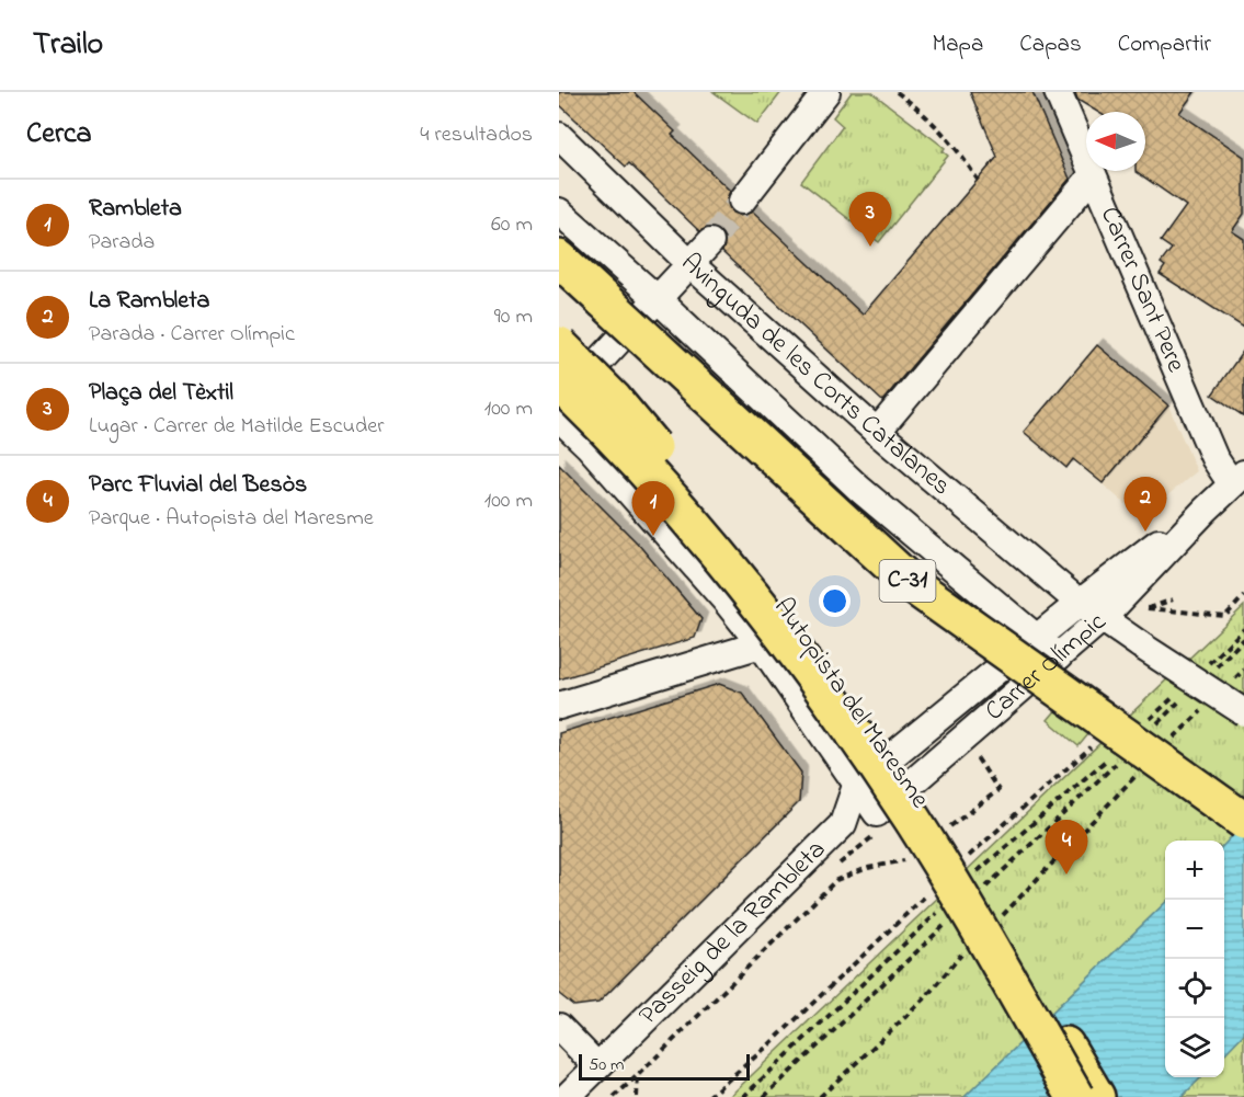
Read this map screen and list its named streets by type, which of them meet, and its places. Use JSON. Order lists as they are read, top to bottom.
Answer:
{
  "streets": {
    "highway": ["C-31", "Autopista del Maresme"],
    "street": [
      "Carrer Sant Pere",
      "Avinguda de les Corts Catalanes",
      "Carrer Olímpic",
      "Passeig de la Rambleta"
    ]
  },
  "crossings": [
    ["Carrer Sant Pere", "Carrer Olímpic"],
    ["Avinguda de les Corts Catalanes", "Carrer Olímpic"],
    ["Carrer Olímpic", "Passeig de la Rambleta"]
  ],
  "scale_bar": "50 m",
  "north": "left",
  "page": {
    "header": "Trailo",
    "nav": ["Mapa", "Capas", "Compartir"],
    "heading": ["Cerca", "4 resultados"],
    "list": [
      {
        "mark": "1",
        "name": "Rambleta",
        "note": "Parada",
        "value": "60 m"
      },
      {
        "mark": "2",
        "name": "La Rambleta",
        "note": "Parada · Carrer Olímpic",
        "value": "90 m"
      },
      {
        "mark": "3",
        "name": "Plaça del Tèxtil",
        "note": "Lugar · Carrer de Matilde Escuder",
        "value": "100 m"
      },
      {
        "mark": "4",
        "name": "Parc Fluvial del Besòs",
        "note": "Parque · Autopista del Maresme",
        "value": "100 m"
      }
    ],
    "pins": [
      "3",
      "2",
      "1",
      "4"
    ],
    "map_buttons": ["+", "−"],
    "scale": "50 m"
  }
}
